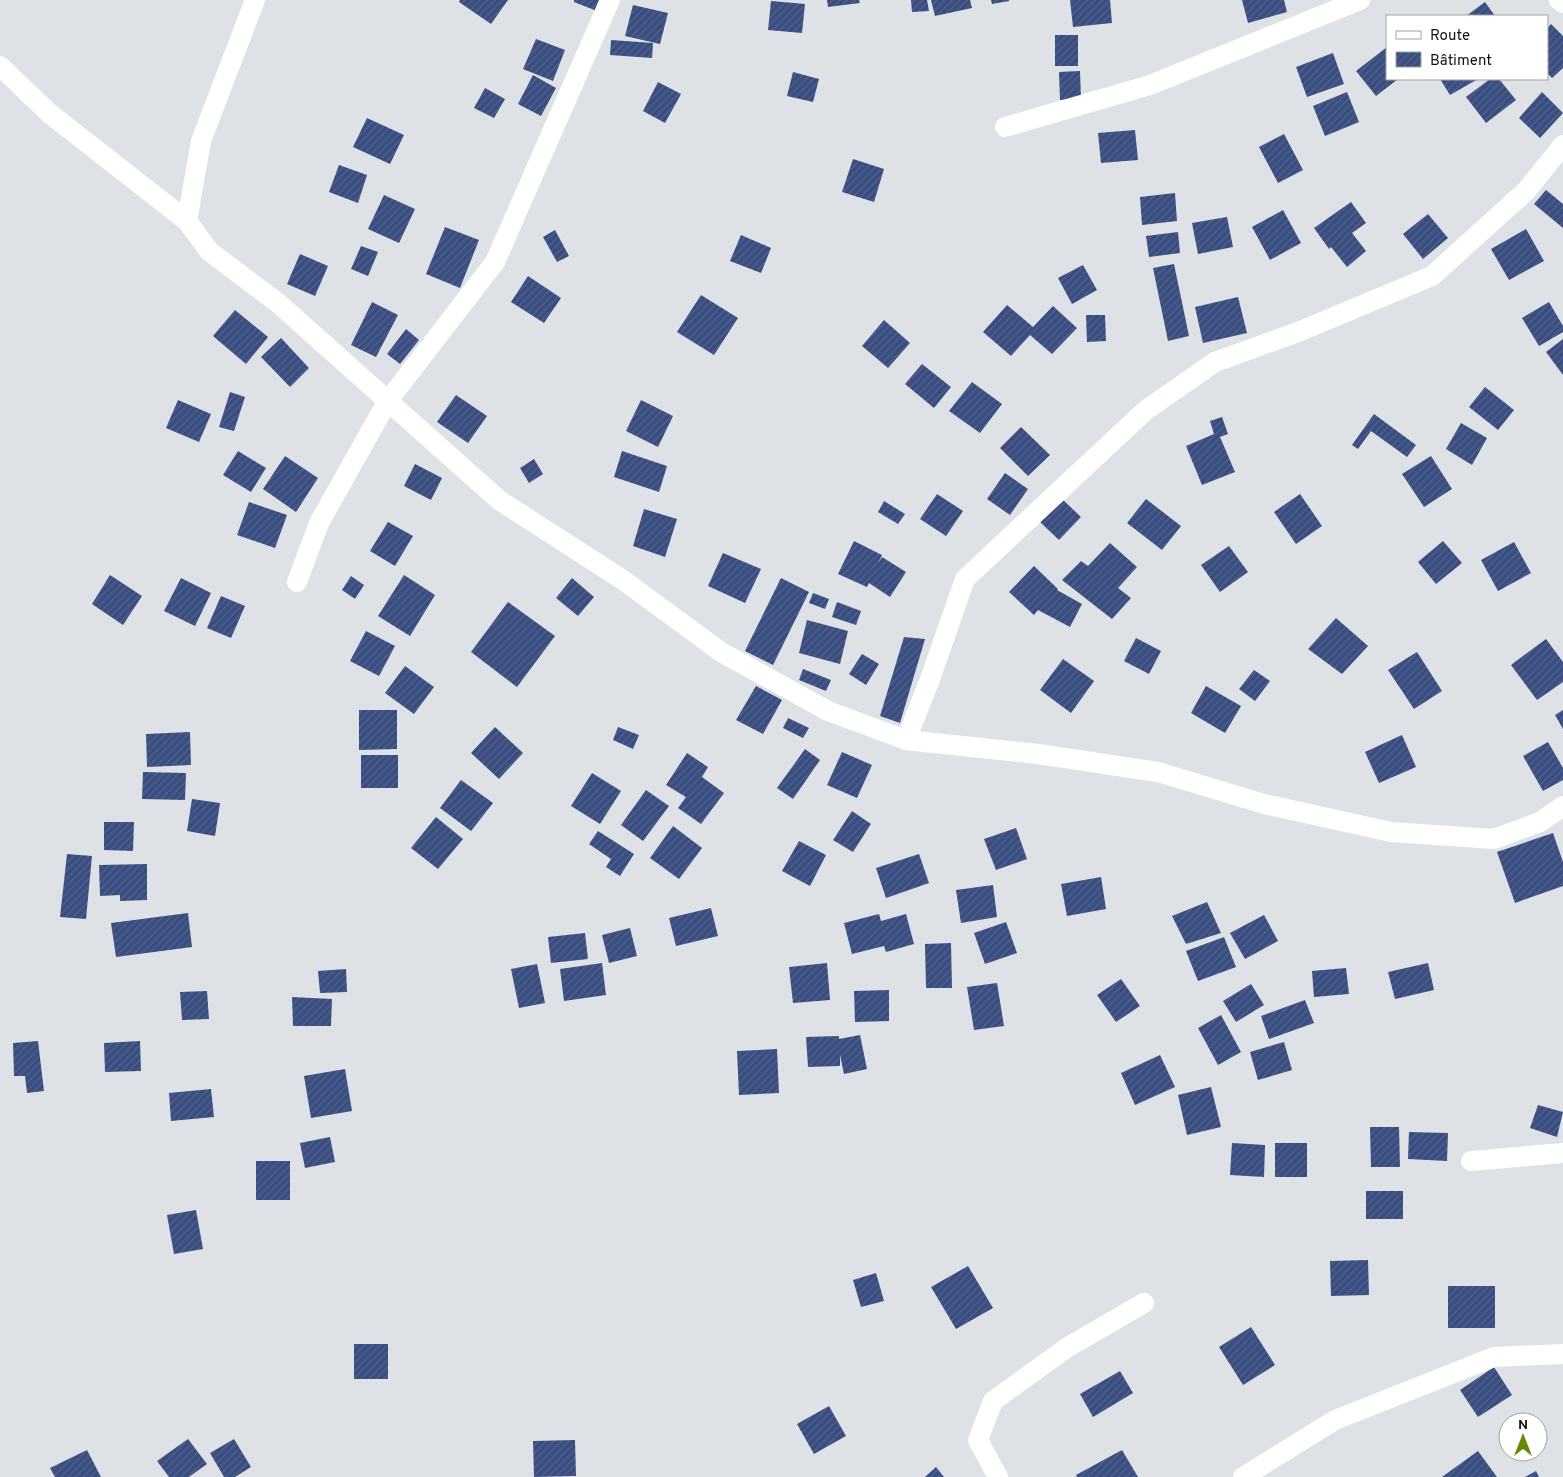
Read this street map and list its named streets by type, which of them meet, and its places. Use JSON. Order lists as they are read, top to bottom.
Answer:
{
  "legend": ["Route", "Bâtiment"],
  "north": "top"
}
